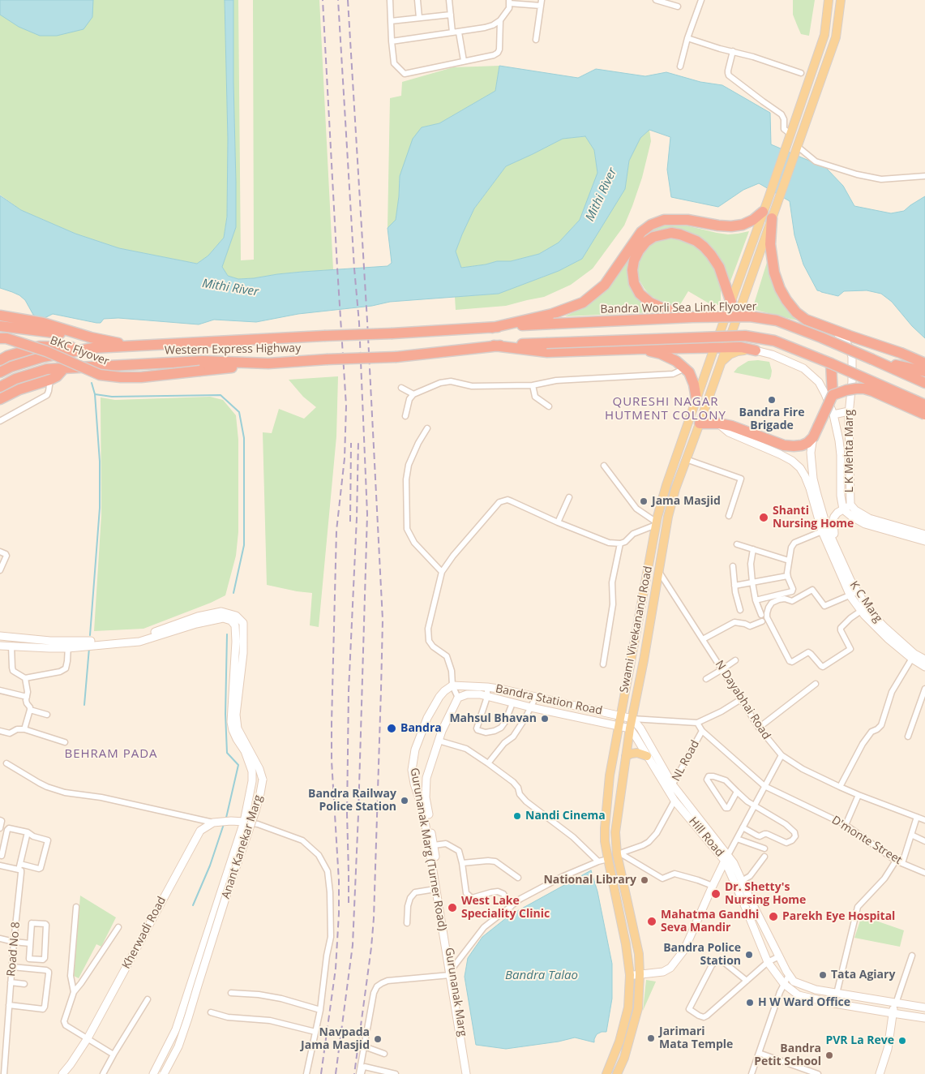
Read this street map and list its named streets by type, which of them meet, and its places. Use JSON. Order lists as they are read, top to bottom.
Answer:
{
  "streets": {
    "highway": ["Bandra Worli Sea Link Flyover", "Western Express Highway", "BKC Flyover"],
    "main road": [
      "L K Mehta Marg",
      "K C Marg",
      "Swami Vivekanand Road",
      "Bandra Station Road",
      "Hill Road",
      "Anant Kanekar Marg",
      "Gurunanak Marg (Turner Road)",
      "Kherwadi Road",
      "Gurunanak Marg"
    ],
    "street": [
      "N Dayabhai Road",
      "NL Road",
      "D'monte Street",
      "Road No 8"
    ]
  },
  "crossings": [
    ["Bandra Worli Sea Link Flyover", "Western Express Highway"],
    ["Western Express Highway", "BKC Flyover"],
    ["Swami Vivekanand Road", "Bandra Station Road"],
    ["Swami Vivekanand Road", "N Dayabhai Road"],
    ["Swami Vivekanand Road", "Hill Road"],
    ["Bandra Station Road", "Hill Road"],
    ["Bandra Station Road", "Gurunanak Marg (Turner Road)"],
    ["NL Road", "Hill Road"],
    ["NL Road", "D'monte Street"],
    ["Gurunanak Marg (Turner Road)", "Gurunanak Marg"]
  ],
  "districts": ["QURESHI NAGAR HUTMENT COLONY", "BEHRAM PADA"],
  "water": ["Mithi River", "Bandra Talao"],
  "places": [
    "Bandra Fire Brigade",
    "Jama Masjid",
    "Shanti Nursing Home",
    "Mahsul Bhavan",
    "Bandra",
    "Bandra Railway Police Station",
    "Nandi Cinema",
    "National Library",
    "Dr. Shetty's Nursing Home",
    "West Lake Speciality Clinic",
    "Parekh Eye Hospital",
    "Mahatma Gandhi Seva Mandir",
    "Bandra Police Station",
    "Tata Agiary",
    "H W Ward Office",
    "Jarimari Mata Temple",
    "Navpada Jama Masjid",
    "PVR La Reve",
    "Bandra Petit School"
  ]
}
